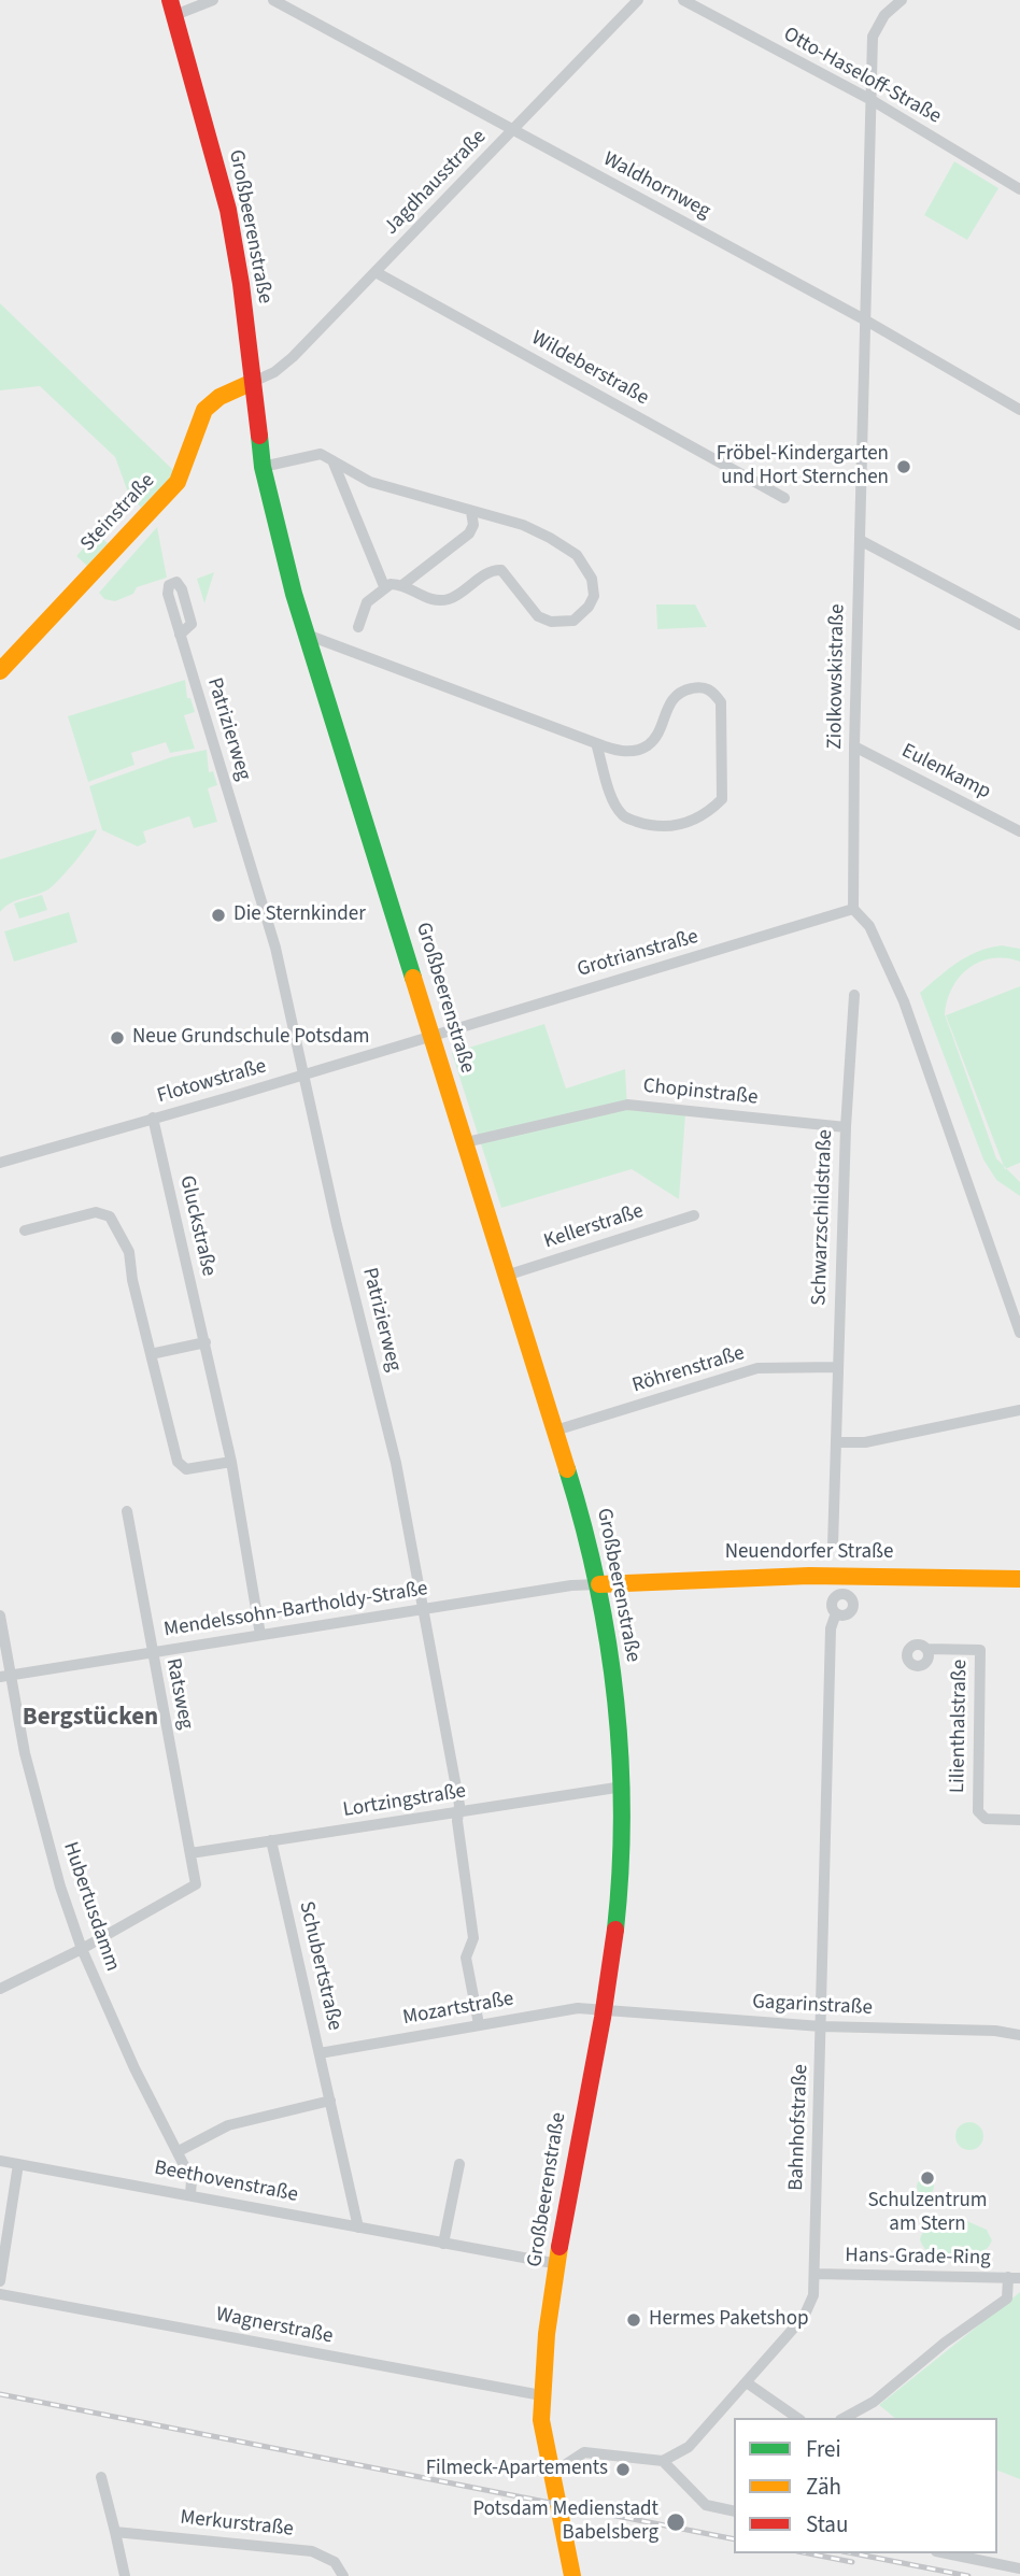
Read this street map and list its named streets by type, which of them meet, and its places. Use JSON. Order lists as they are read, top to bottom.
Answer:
{
  "streets": {
    "street": [
      "Otto-Haseloff-Straße",
      "Jagdhausstraße",
      "Waldhornweg",
      "Großbeerenstraße",
      "Wildeberstraße",
      "Steinstraße",
      "Ziolkowskistraße",
      "Patrizierweg",
      "Eulenkamp",
      "Grotrianstraße",
      "Flotowstraße",
      "Chopinstraße",
      "Schwarzschildstraße",
      "Gluckstraße",
      "Kellerstraße",
      "Röhrenstraße",
      "Neuendorfer Straße",
      "Mendelssohn-Bartholdy-Straße",
      "Ratsweg",
      "Lilienthalstraße",
      "Lortzingstraße",
      "Hubertusdamm",
      "Schubertstraße",
      "Gagarinstraße",
      "Mozartstraße",
      "Bahnhofstraße",
      "Beethovenstraße",
      "Hans-Grade-Ring",
      "Wagnerstraße",
      "Merkurstraße"
    ]
  },
  "crossings": [
    ["Otto-Haseloff-Straße", "Ziolkowskistraße"],
    ["Jagdhausstraße", "Waldhornweg"],
    ["Jagdhausstraße", "Großbeerenstraße"],
    ["Jagdhausstraße", "Wildeberstraße"],
    ["Jagdhausstraße", "Steinstraße"],
    ["Waldhornweg", "Ziolkowskistraße"],
    ["Großbeerenstraße", "Steinstraße"],
    ["Großbeerenstraße", "Grotrianstraße"],
    ["Großbeerenstraße", "Flotowstraße"],
    ["Großbeerenstraße", "Chopinstraße"],
    ["Großbeerenstraße", "Kellerstraße"],
    ["Großbeerenstraße", "Röhrenstraße"],
    ["Großbeerenstraße", "Neuendorfer Straße"],
    ["Großbeerenstraße", "Mendelssohn-Bartholdy-Straße"],
    ["Großbeerenstraße", "Lortzingstraße"],
    ["Großbeerenstraße", "Gagarinstraße"],
    ["Großbeerenstraße", "Mozartstraße"],
    ["Großbeerenstraße", "Beethovenstraße"],
    ["Großbeerenstraße", "Wagnerstraße"],
    ["Ziolkowskistraße", "Eulenkamp"],
    ["Ziolkowskistraße", "Grotrianstraße"],
    ["Patrizierweg", "Flotowstraße"],
    ["Patrizierweg", "Mendelssohn-Bartholdy-Straße"],
    ["Patrizierweg", "Lortzingstraße"],
    ["Patrizierweg", "Mozartstraße"],
    ["Grotrianstraße", "Flotowstraße"],
    ["Flotowstraße", "Gluckstraße"],
    ["Chopinstraße", "Schwarzschildstraße"],
    ["Schwarzschildstraße", "Röhrenstraße"],
    ["Gluckstraße", "Mendelssohn-Bartholdy-Straße"],
    ["Neuendorfer Straße", "Mendelssohn-Bartholdy-Straße"],
    ["Mendelssohn-Bartholdy-Straße", "Ratsweg"],
    ["Mendelssohn-Bartholdy-Straße", "Hubertusdamm"],
    ["Ratsweg", "Lortzingstraße"],
    ["Ratsweg", "Hubertusdamm"],
    ["Lortzingstraße", "Schubertstraße"],
    ["Hubertusdamm", "Beethovenstraße"],
    ["Schubertstraße", "Mozartstraße"],
    ["Schubertstraße", "Beethovenstraße"],
    ["Gagarinstraße", "Mozartstraße"],
    ["Gagarinstraße", "Bahnhofstraße"],
    ["Bahnhofstraße", "Hans-Grade-Ring"]
  ],
  "districts": ["Bergstücken"],
  "places": [
    "Fröbel-Kindergarten und Hort Sternchen",
    "Die Sternkinder",
    "Neue Grundschule Potsdam",
    "Schulzentrum am Stern",
    "Hermes Paketshop",
    "Filmeck-Apartements",
    "Potsdam Medienstadt Babelsberg"
  ],
  "legend": ["Frei", "Zäh", "Stau"]
}
